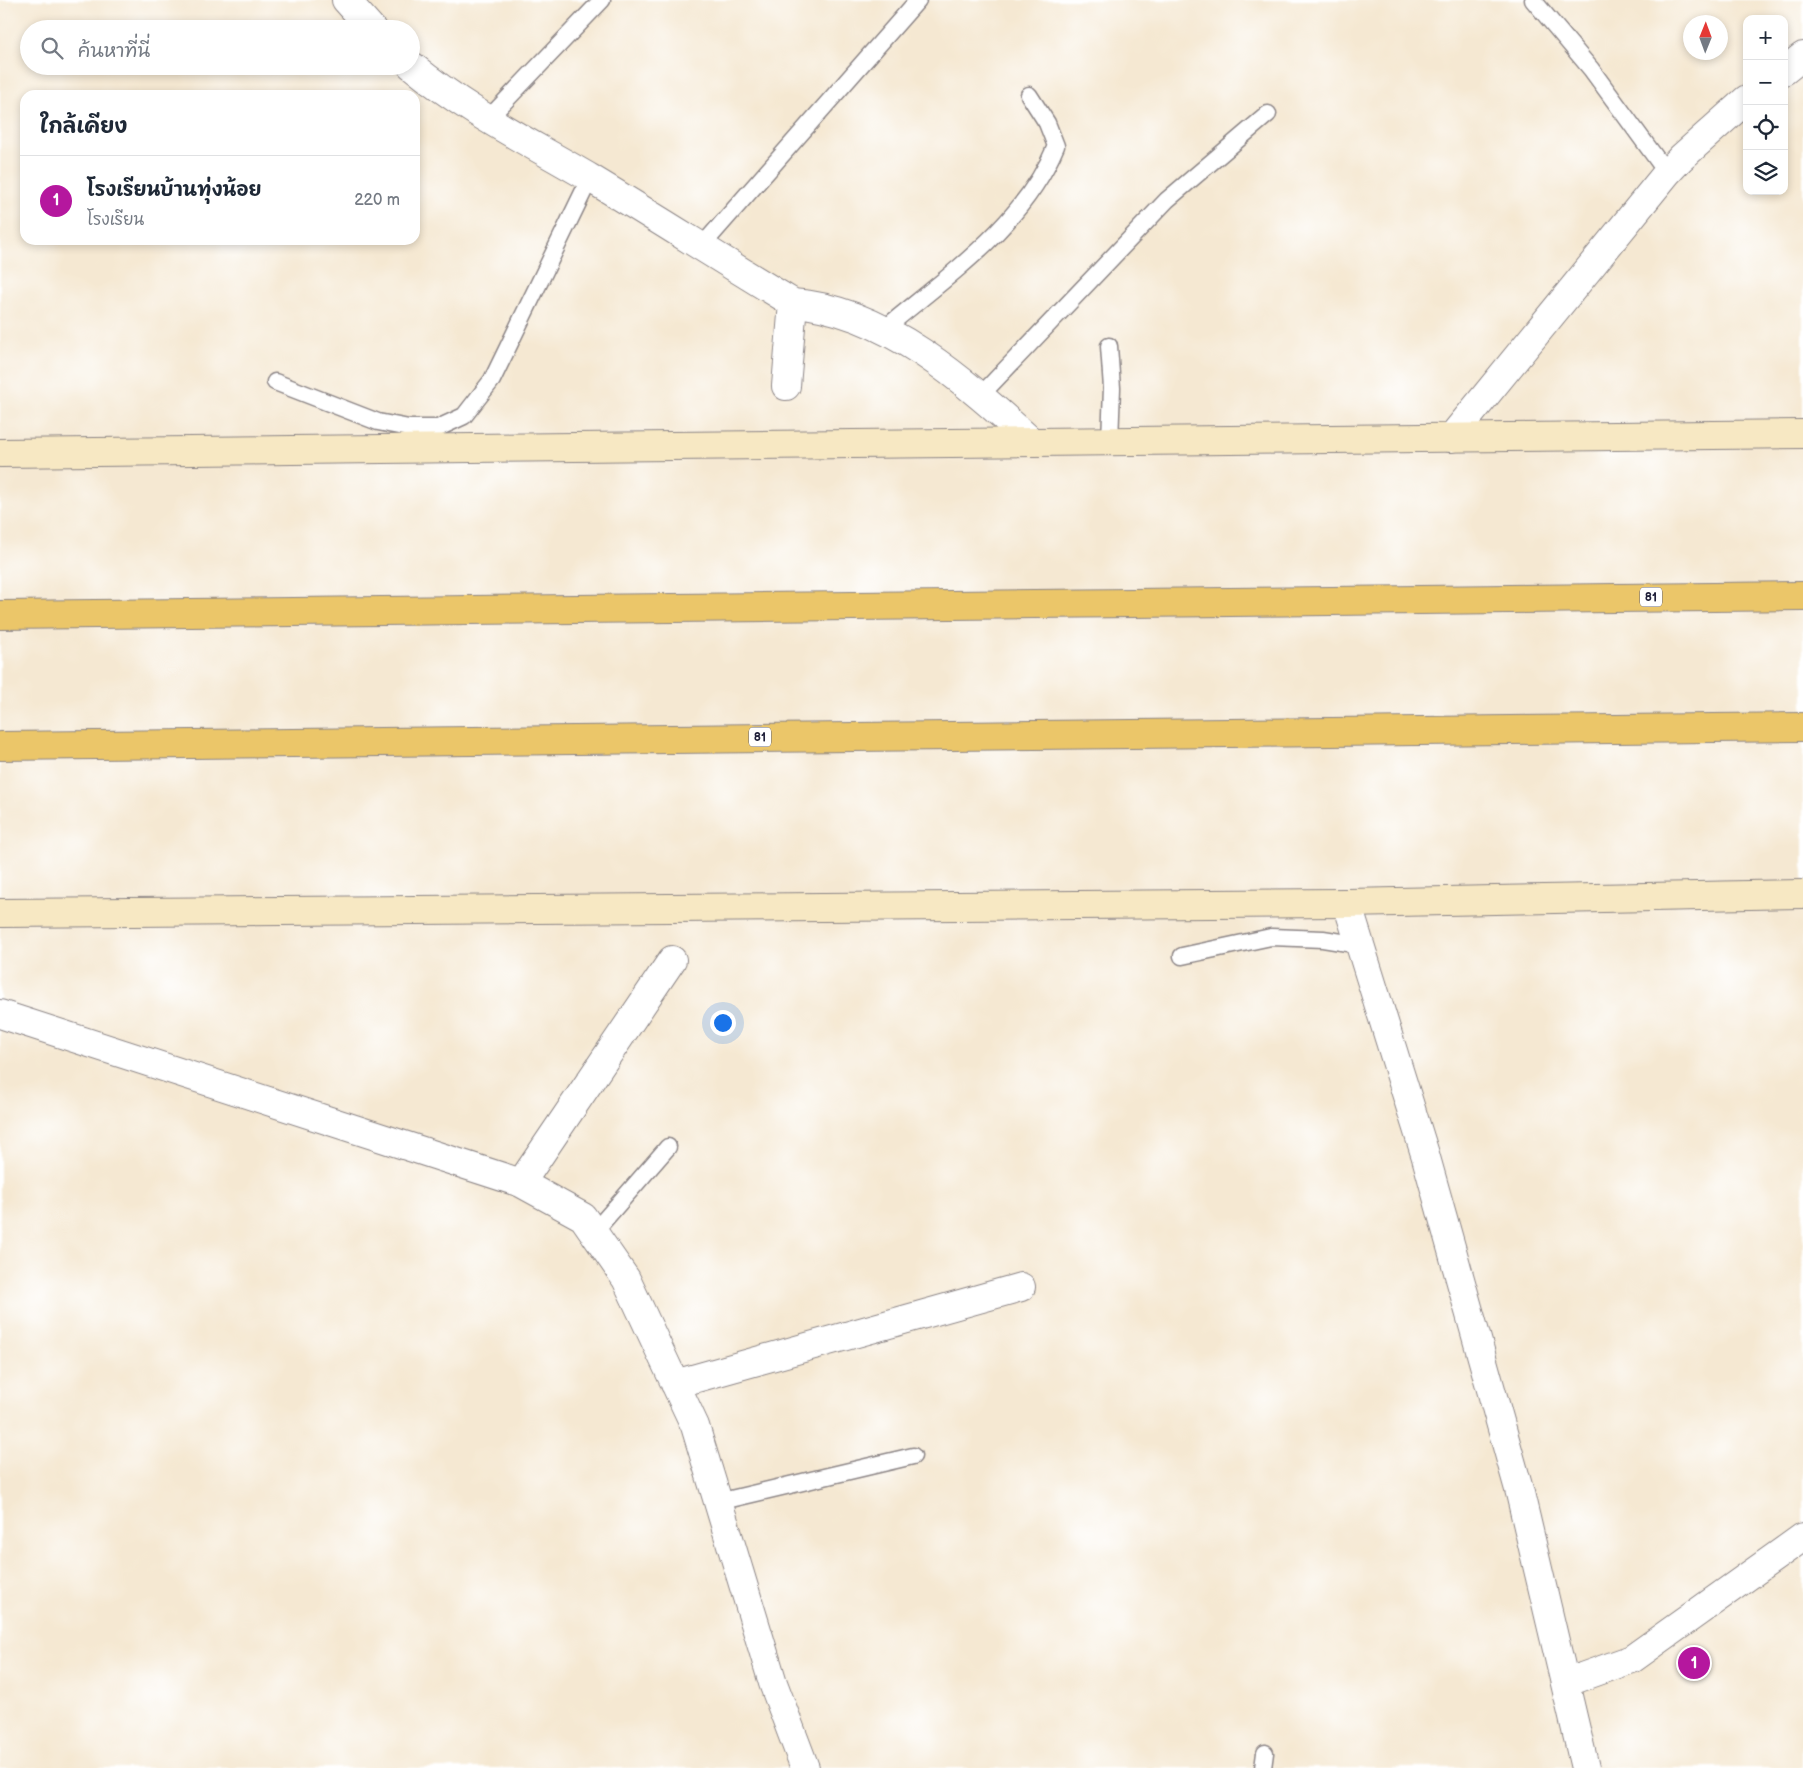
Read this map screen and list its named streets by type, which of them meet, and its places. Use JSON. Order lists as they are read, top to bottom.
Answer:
{
  "streets": {
    "highway": ["81"]
  },
  "north": "top",
  "page": {
    "map_buttons": ["+", "−"],
    "search": "ค้นหาที่นี่",
    "heading": "ใกล้เคียง",
    "list": [
      {
        "mark": "1",
        "name": "โรงเรียนบ้านทุ่งน้อย",
        "note": "โรงเรียน",
        "value": "220 m"
      }
    ],
    "pins": "1"
  }
}
